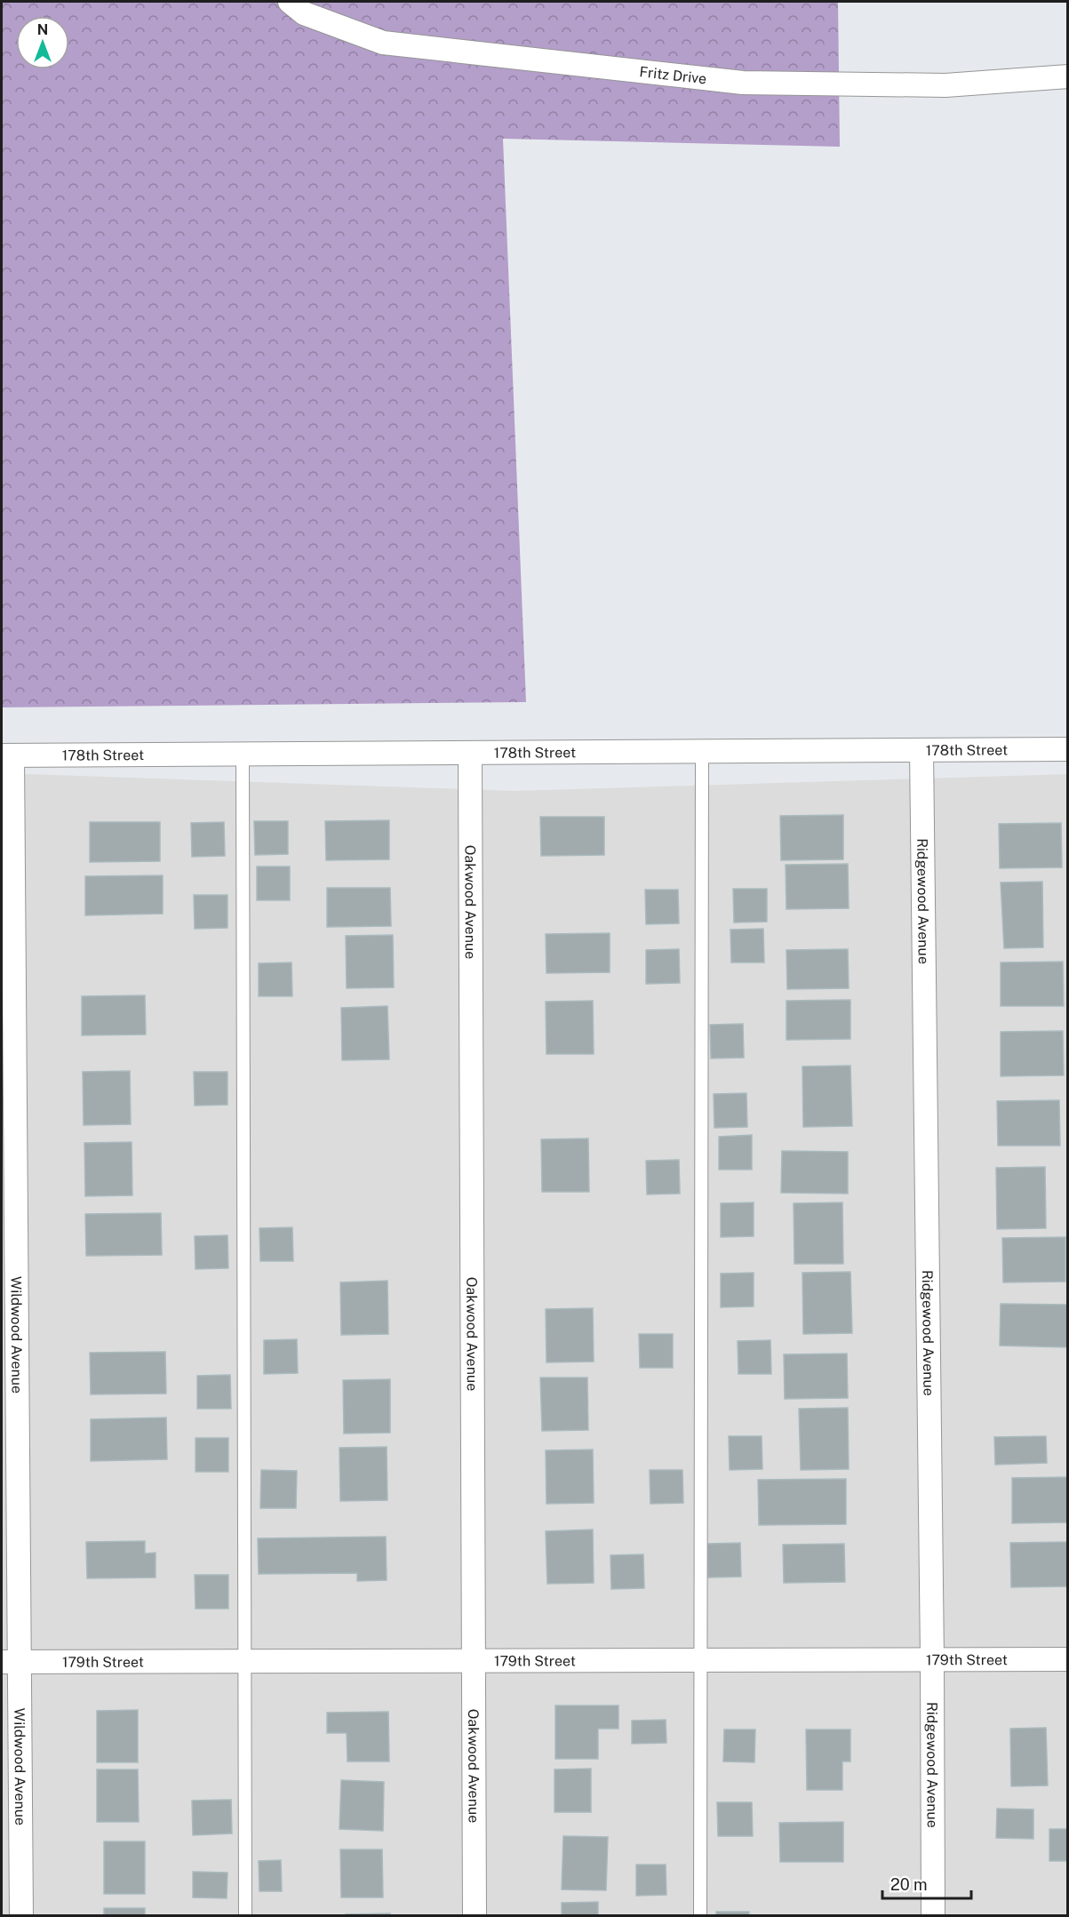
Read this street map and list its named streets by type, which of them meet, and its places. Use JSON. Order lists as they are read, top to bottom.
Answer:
{
  "streets": {
    "street": [
      "Fritz Drive",
      "178th Street",
      "Ridgewood Avenue",
      "Oakwood Avenue",
      "Wildwood Avenue",
      "179th Street"
    ]
  },
  "crossings": [
    ["178th Street", "Ridgewood Avenue"],
    ["178th Street", "Oakwood Avenue"],
    ["178th Street", "Wildwood Avenue"],
    ["Ridgewood Avenue", "179th Street"],
    ["Oakwood Avenue", "179th Street"],
    ["Wildwood Avenue", "179th Street"]
  ],
  "scale_bar": "20 m",
  "north": "top"
}
